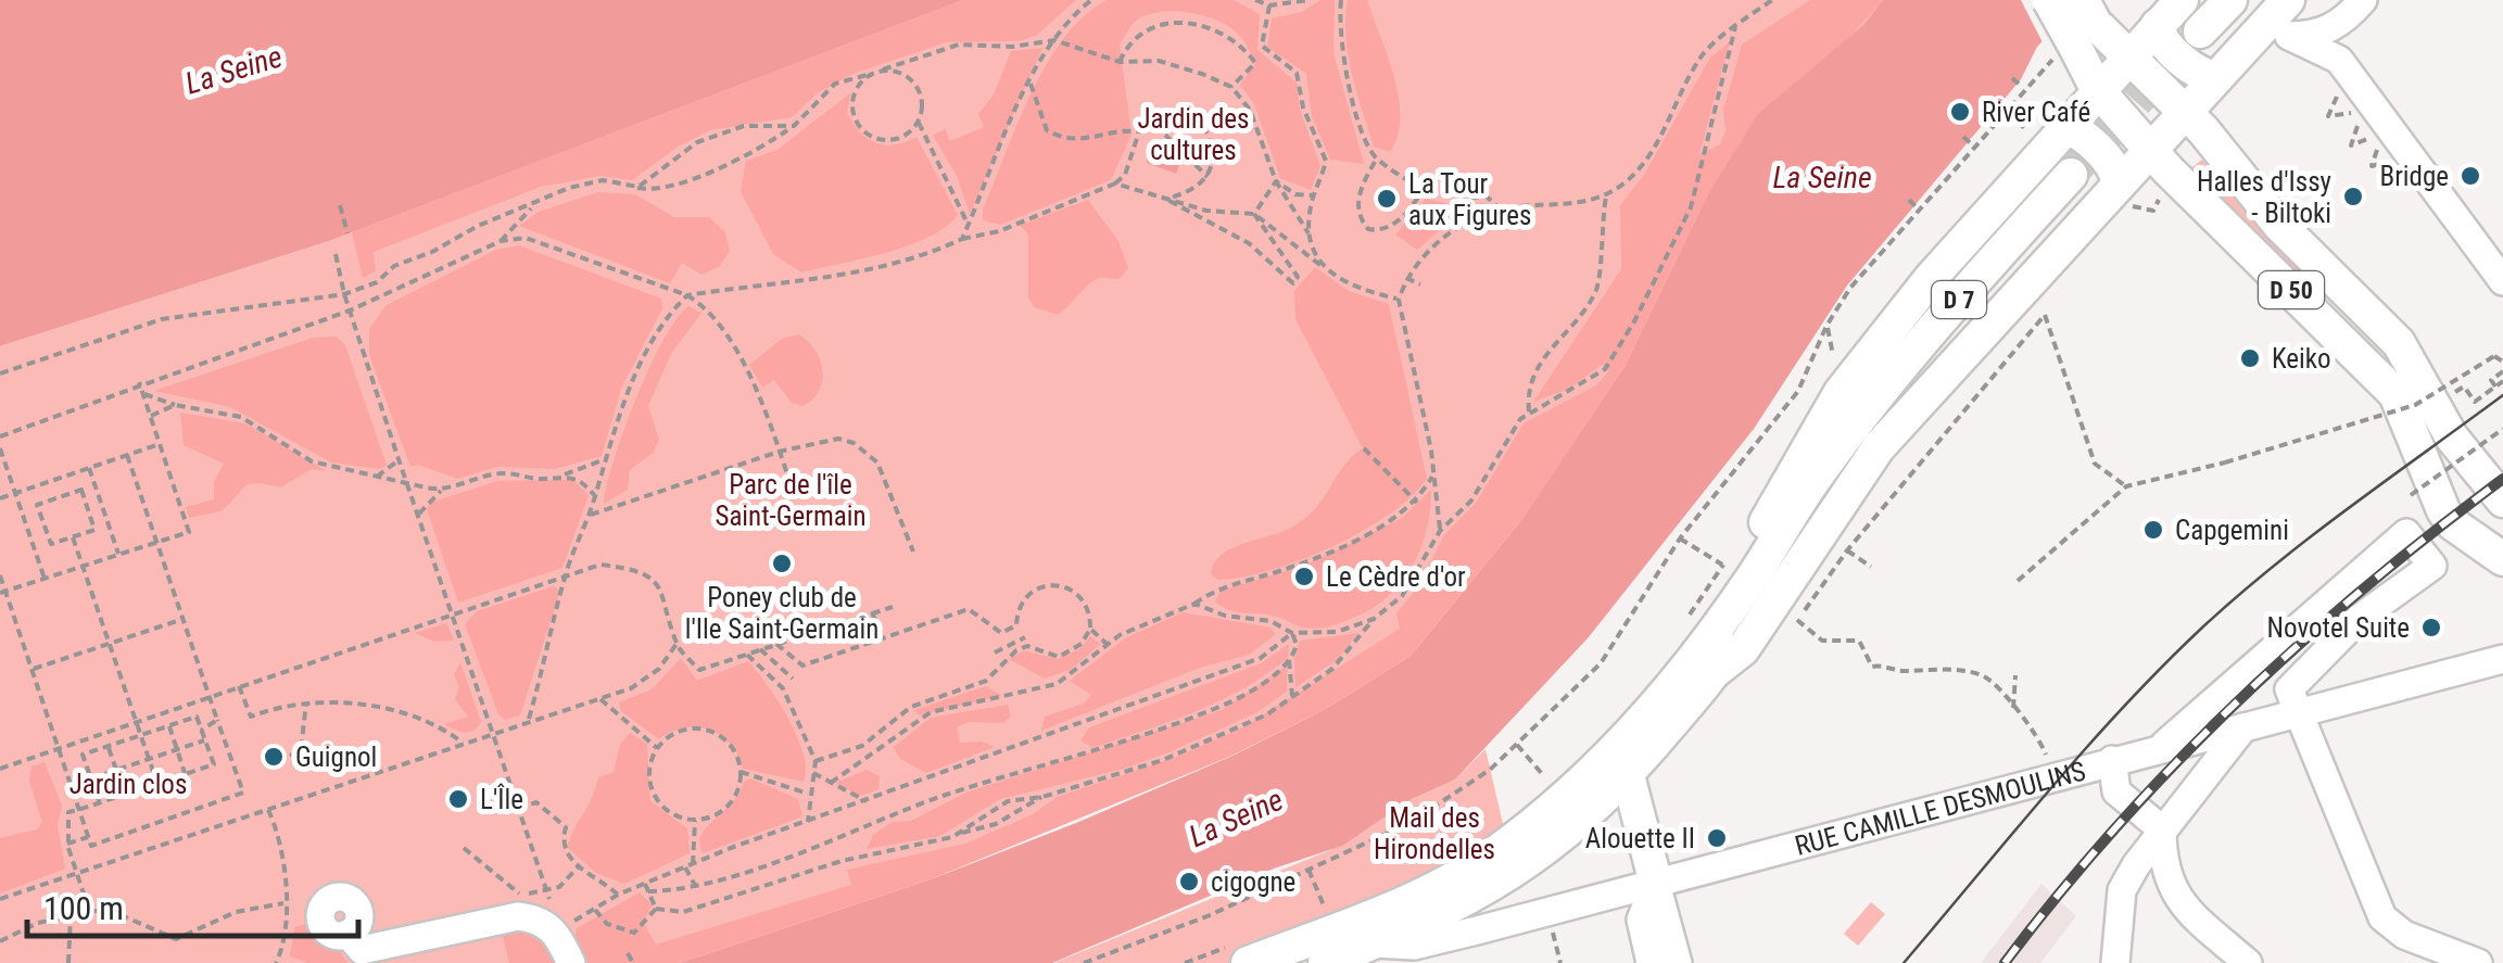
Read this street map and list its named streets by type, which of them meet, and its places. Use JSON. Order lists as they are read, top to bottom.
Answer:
{
  "streets": {
    "main road": ["D 50", "D 7"],
    "street": ["RUE CAMILLE DESMOULINS"]
  },
  "crossings": [
    ["D 7", "RUE CAMILLE DESMOULINS"]
  ],
  "water": ["La Seine"],
  "parks": [
    "Jardin des cultures",
    "Parc de l'île Saint-Germain",
    "Jardin clos",
    "Mail des Hirondelles"
  ],
  "places": [
    "River Café",
    "Bridge",
    "Halles d'Issy - Biltoki",
    "La Tour aux Figures",
    "Keiko",
    "Capgemini",
    "Poney club de l'Ile Saint-Germain",
    "Le Cèdre d'or",
    "Novotel Suite",
    "Guignol",
    "L'Île",
    "Alouette II",
    "cigogne"
  ],
  "scale_bar": "100 m"
}
